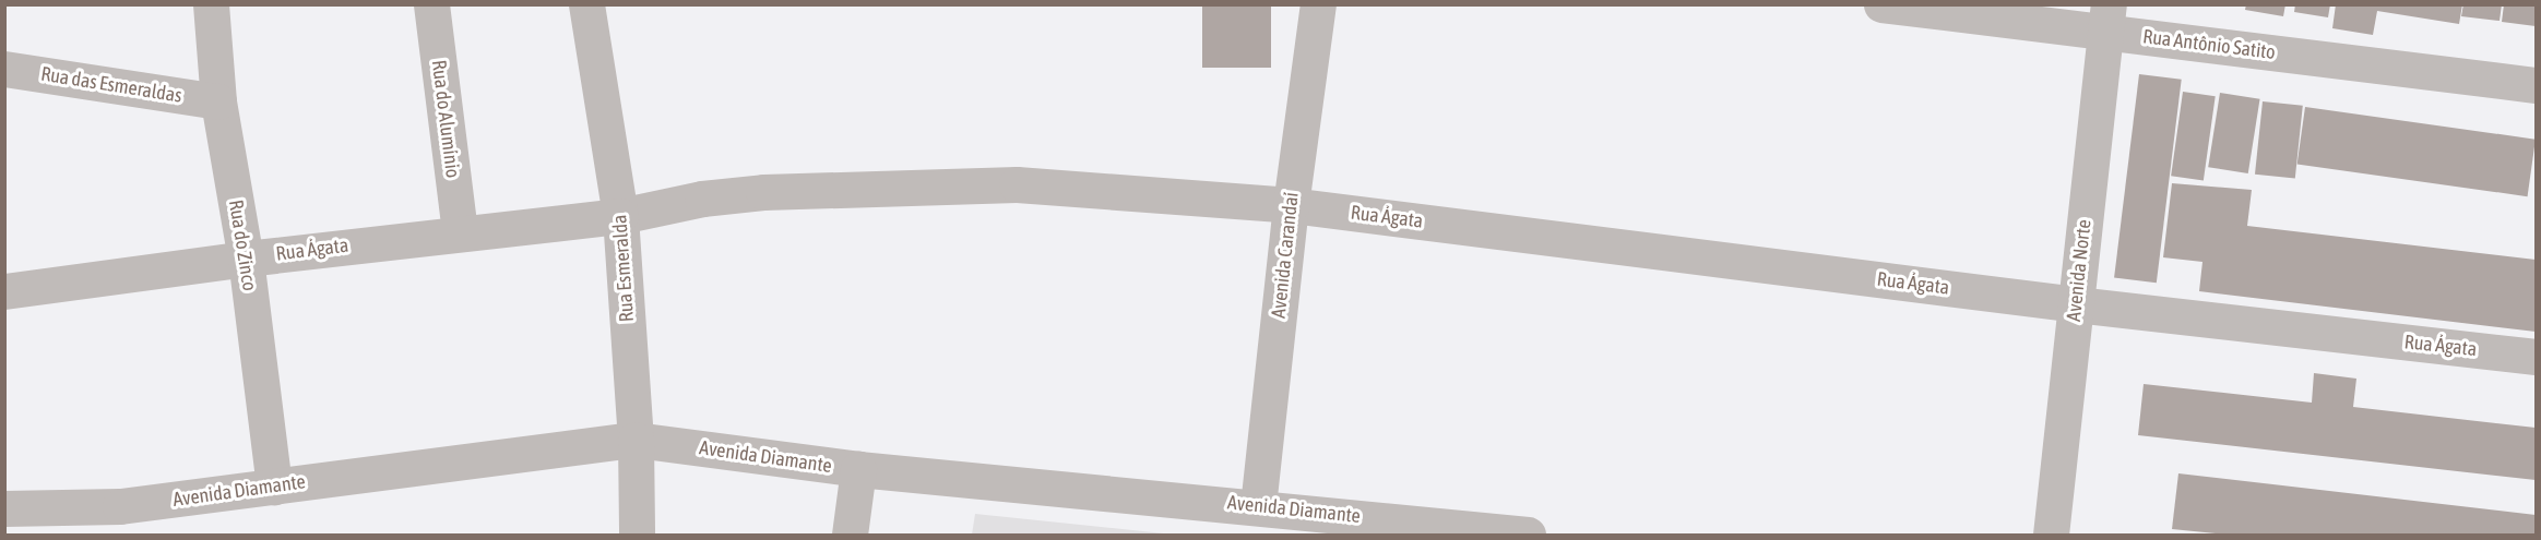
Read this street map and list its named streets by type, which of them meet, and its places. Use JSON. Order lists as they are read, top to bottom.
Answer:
{
  "streets": {
    "street": [
      "Rua Antônio Satito",
      "Rua das Esmeraldas",
      "Rua do Alumínio",
      "Rua Ágata",
      "Rua do Zinco",
      "Avenida Carandaí",
      "Rua Esmeralda",
      "Avenida Norte",
      "Avenida Diamante"
    ]
  },
  "crossings": [
    ["Rua Antônio Satito", "Avenida Norte"],
    ["Rua das Esmeraldas", "Rua do Zinco"],
    ["Rua do Alumínio", "Rua Ágata"],
    ["Rua Ágata", "Rua do Zinco"],
    ["Rua Ágata", "Avenida Carandaí"],
    ["Rua Ágata", "Rua Esmeralda"],
    ["Rua Ágata", "Avenida Norte"],
    ["Rua do Zinco", "Avenida Diamante"],
    ["Avenida Carandaí", "Avenida Diamante"],
    ["Rua Esmeralda", "Avenida Diamante"]
  ]
}
